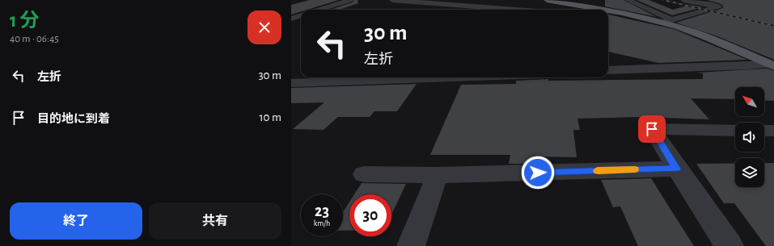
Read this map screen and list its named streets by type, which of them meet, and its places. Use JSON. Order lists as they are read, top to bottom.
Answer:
{
  "north": "top left",
  "page": {
    "heading": ["1 分", "40 m · 06:45"],
    "turn": ["30 m", "左折"],
    "list": [
      {
        "name": "左折",
        "value": "30 m"
      },
      {
        "name": "目的地に到着",
        "value": "10 m"
      }
    ],
    "speed": "23 km/h",
    "limit": "30",
    "buttons": ["終了", "共有"]
  }
}
